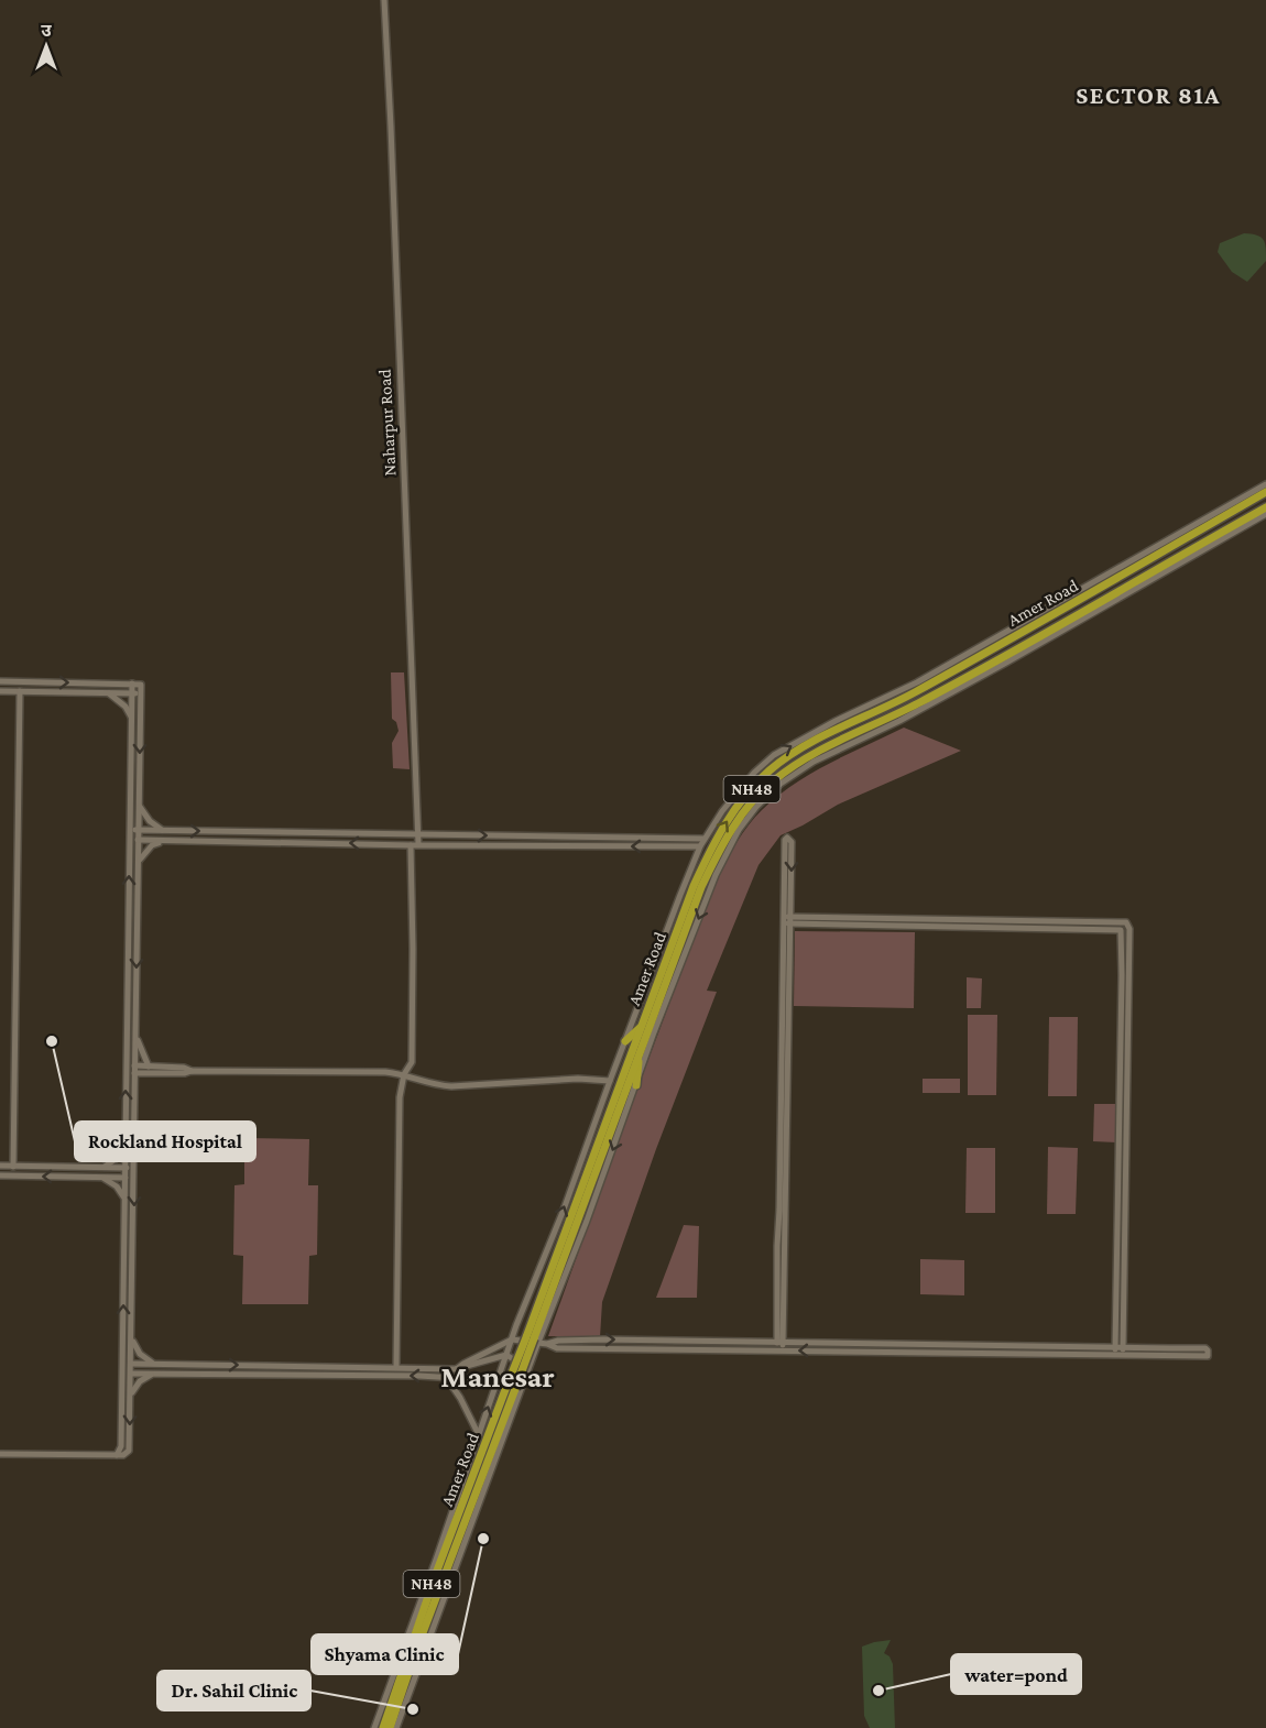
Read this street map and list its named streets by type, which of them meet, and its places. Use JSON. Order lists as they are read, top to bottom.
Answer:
{
  "streets": {
    "highway": ["Amer Road", "NH48"],
    "street": ["Naharpur Road"]
  },
  "districts": ["SECTOR 81A", "Manesar"],
  "places": [
    "Rockland Hospital",
    "Shyama Clinic",
    "water=pond",
    "Dr. Sahil Clinic"
  ],
  "north": "top"
}
